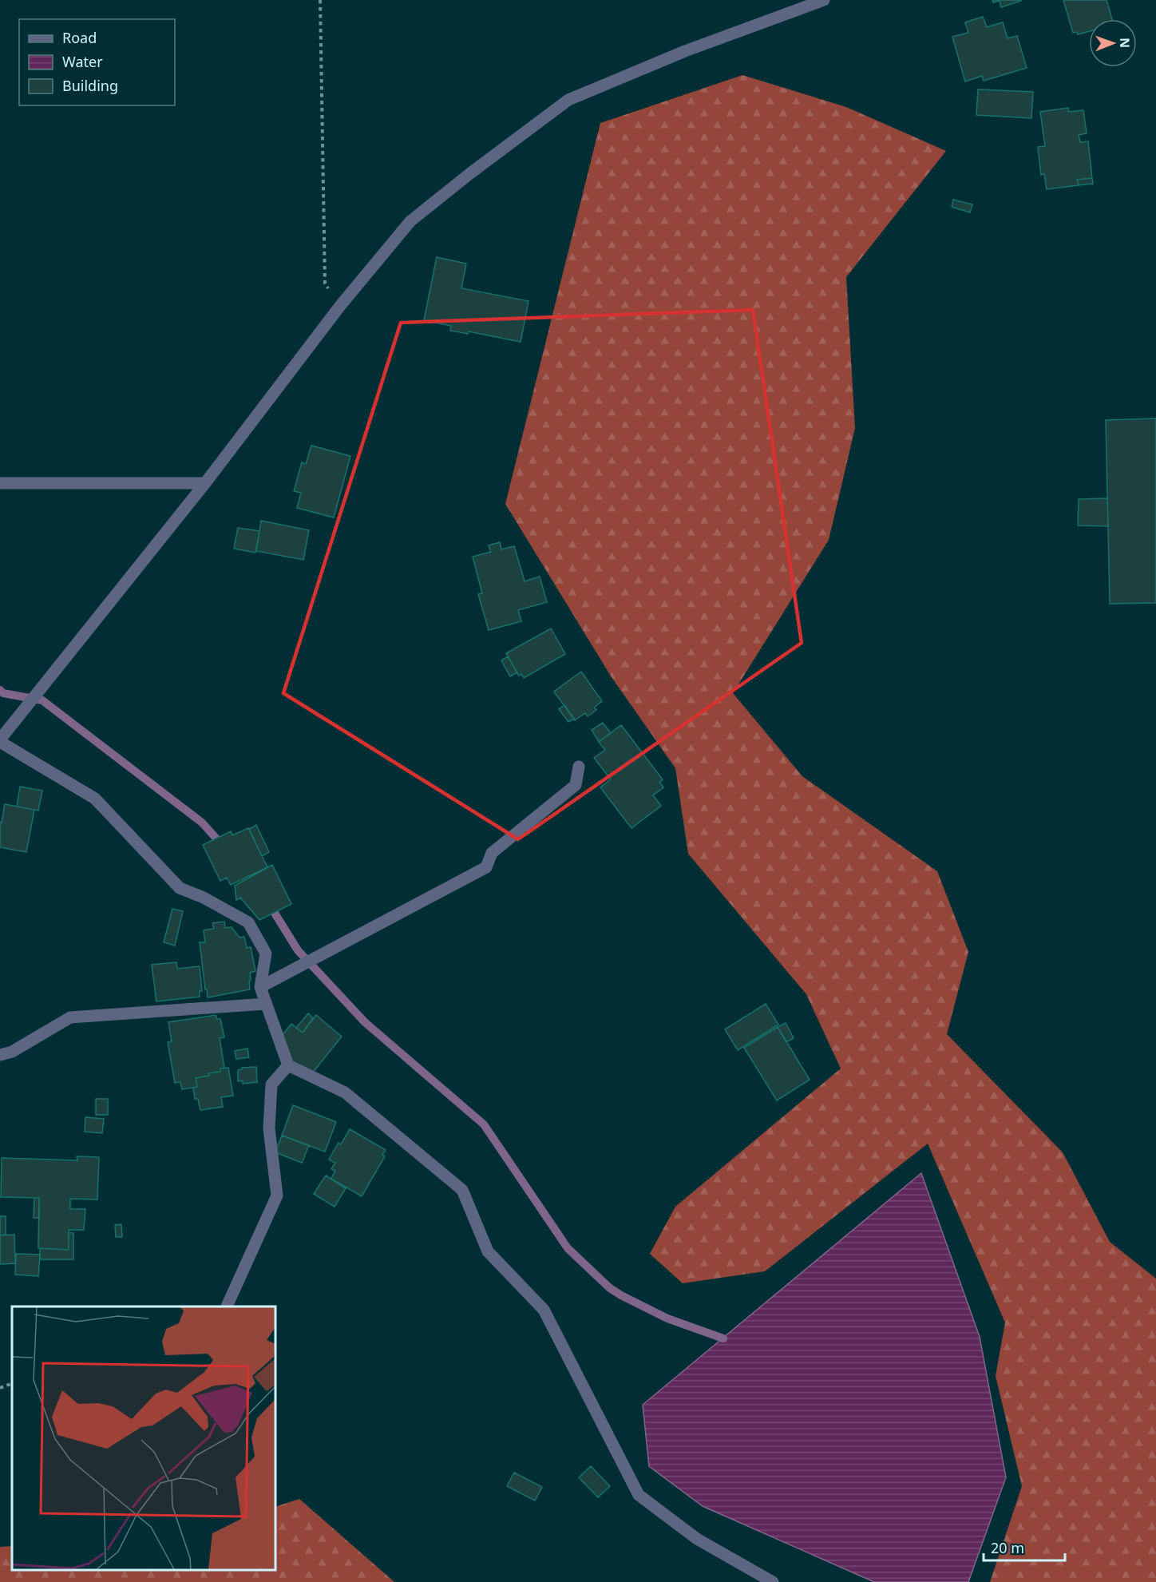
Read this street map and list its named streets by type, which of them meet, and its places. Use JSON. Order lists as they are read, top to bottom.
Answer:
{
  "legend": ["Road", "Water", "Building"],
  "scale_bar": "20 m",
  "north": "right"
}
